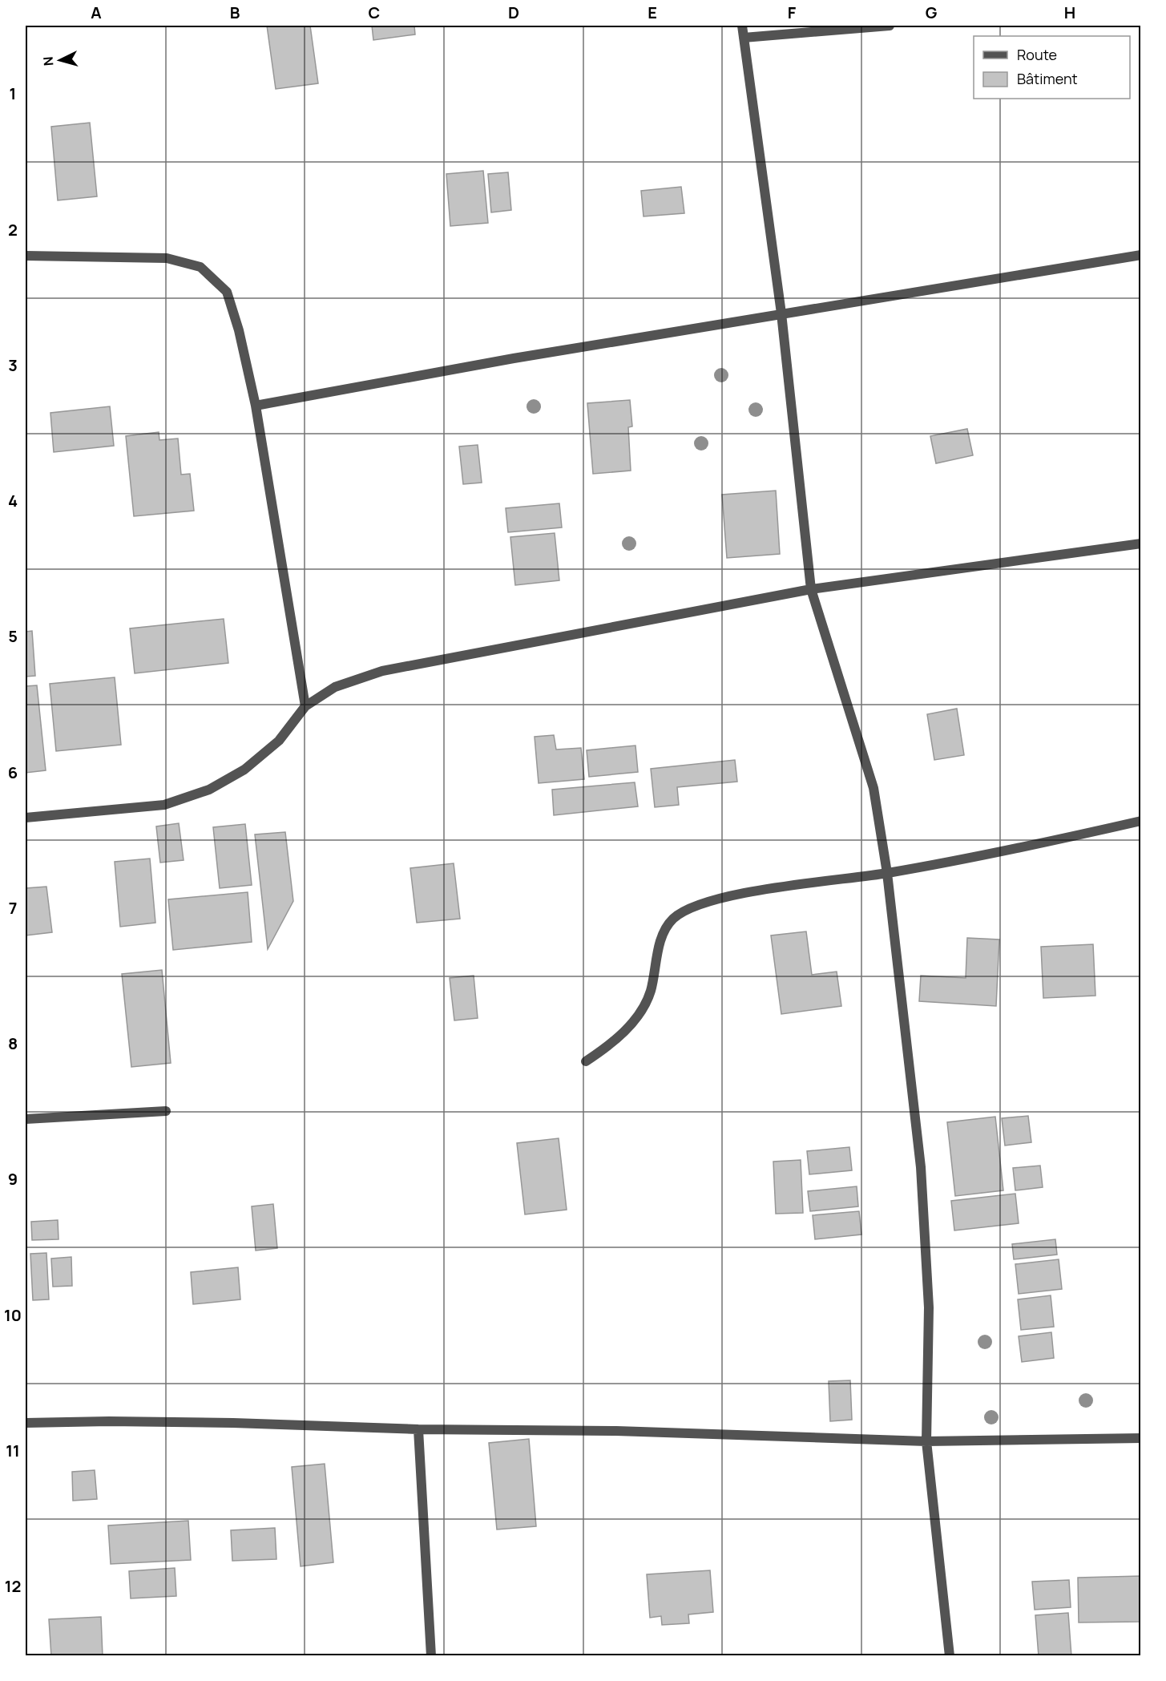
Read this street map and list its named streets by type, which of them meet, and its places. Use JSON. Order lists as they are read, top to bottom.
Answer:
{
  "legend": ["Route", "Bâtiment"],
  "north": "left",
  "grid": {
    "columns": [
      "A",
      "B",
      "C",
      "D",
      "E",
      "F",
      "G",
      "H"
    ],
    "rows": [
      "1",
      "2",
      "3",
      "4",
      "5",
      "6",
      "7",
      "8",
      "9",
      "10",
      "11",
      "12"
    ]
  }
}
